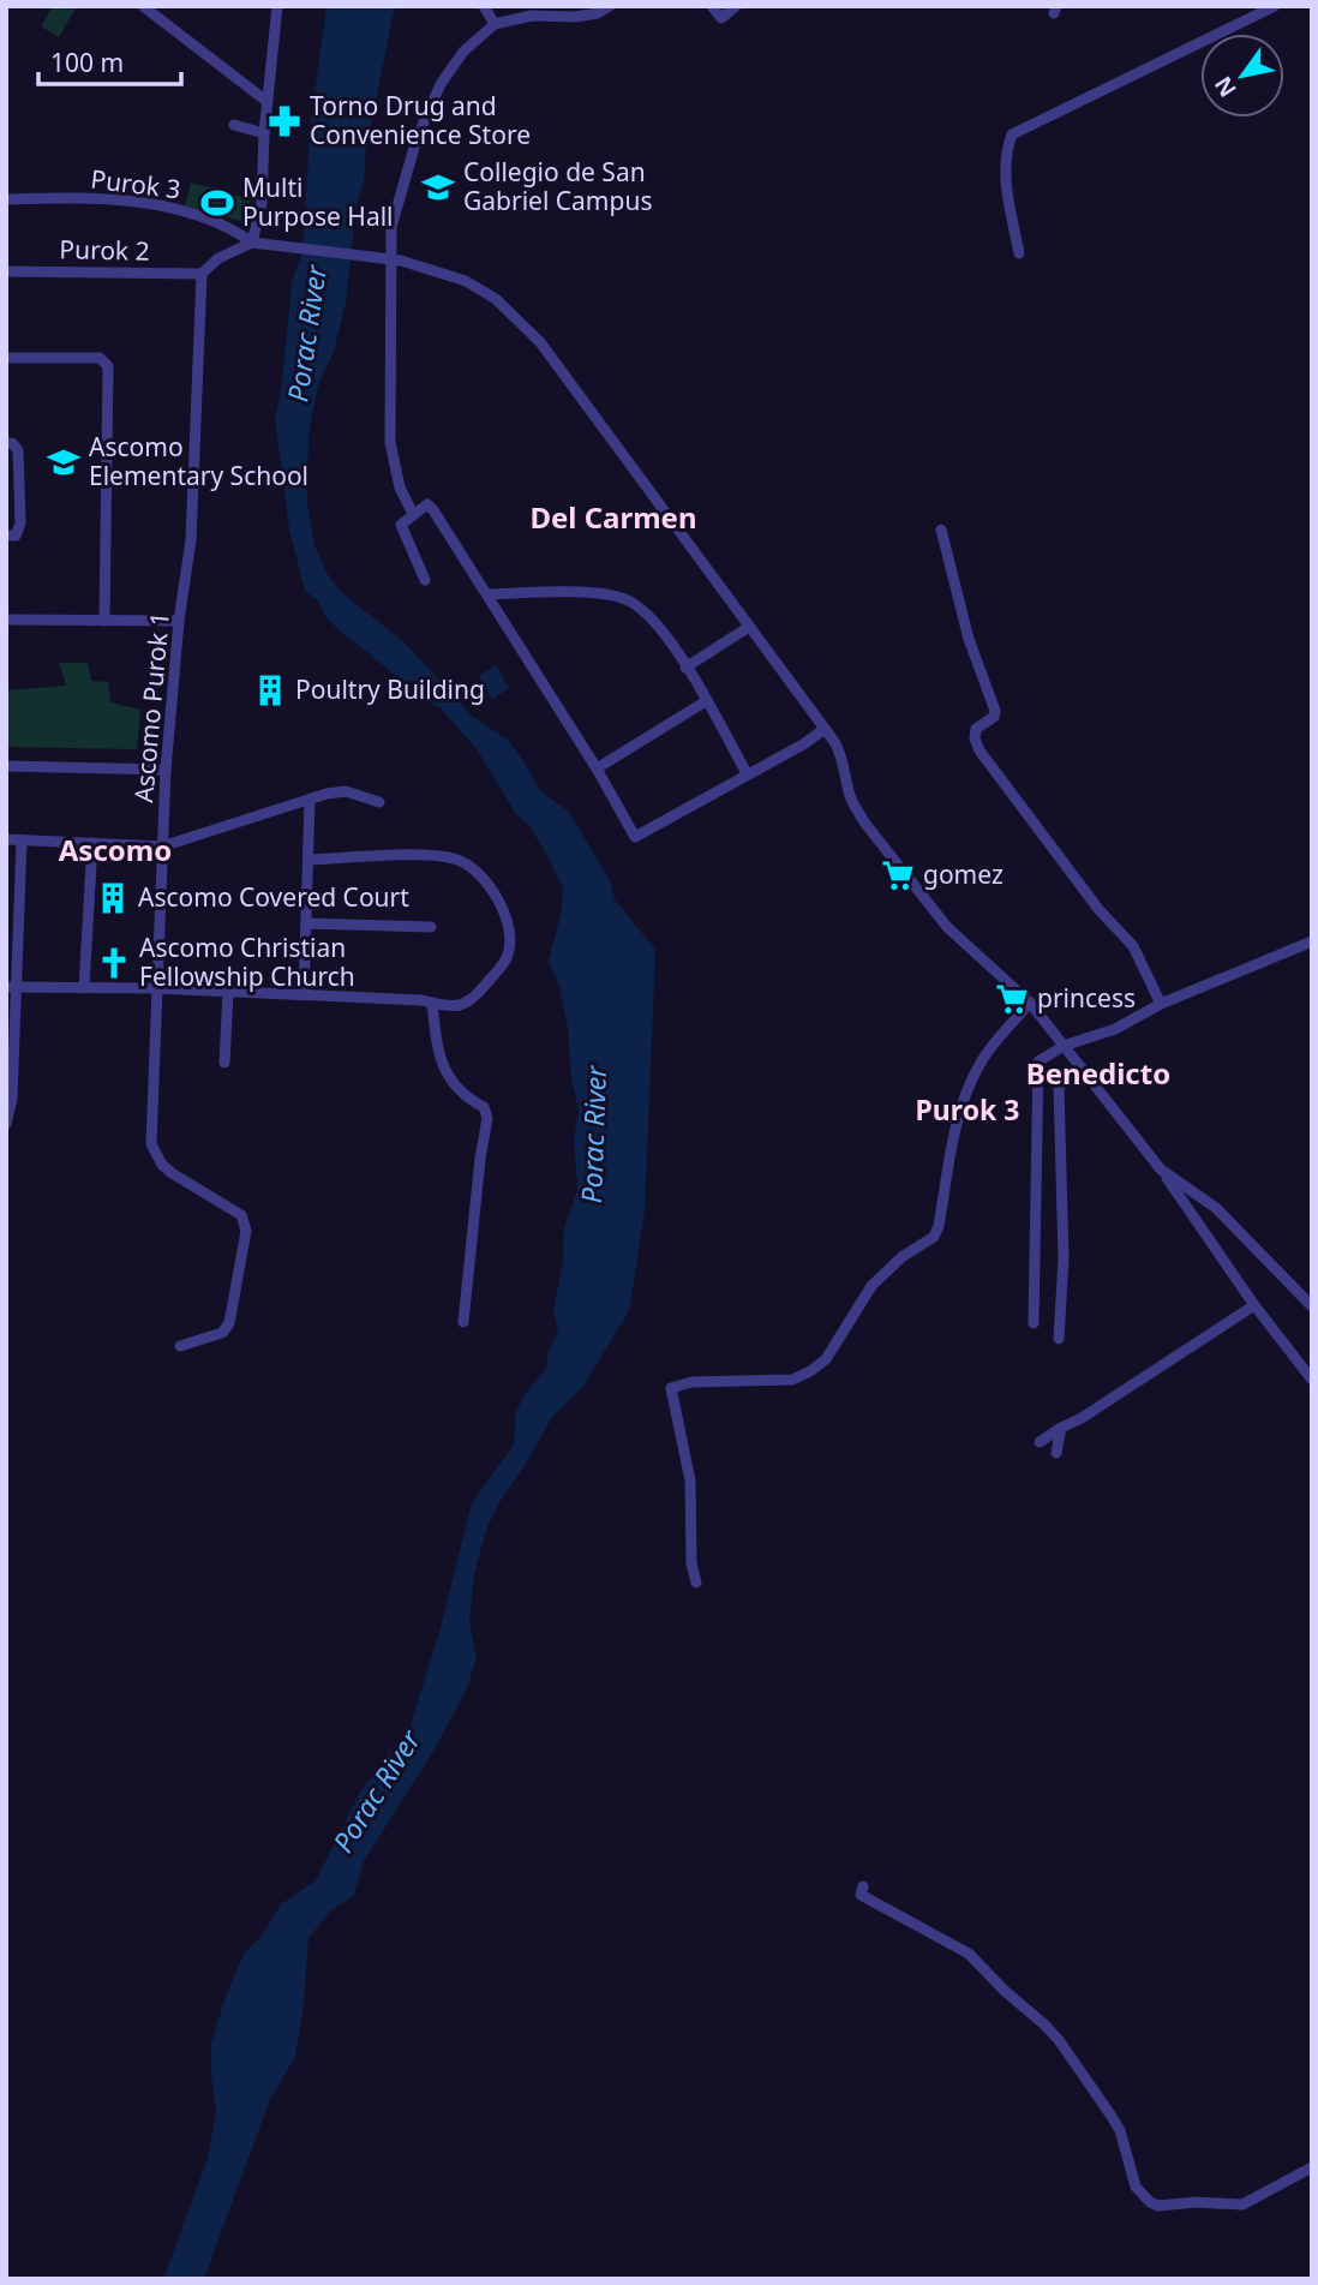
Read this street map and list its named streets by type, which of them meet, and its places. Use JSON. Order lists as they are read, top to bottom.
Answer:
{
  "streets": {
    "street": ["Purok 3", "Purok 2", "Ascomo Purok 1"]
  },
  "crossings": [
    ["Purok 2", "Ascomo Purok 1"]
  ],
  "districts": [
    "Del Carmen",
    "Ascomo",
    "Benedicto",
    "Purok 3"
  ],
  "water": ["Porac River"],
  "places": {
    "pharmacy": ["Torno Drug and Convenience Store"],
    "school or university": ["Collegio de San Gabriel Campus", "Ascomo Elementary School"],
    "sports": ["Multi Purpose Hall"],
    "building": ["Poultry Building", "Ascomo Covered Court"],
    "supermarket": ["gomez", "princess"],
    "church": ["Ascomo Christian Fellowship Church"]
  },
  "scale_bar": "100 m",
  "north": "bottom left"
}
